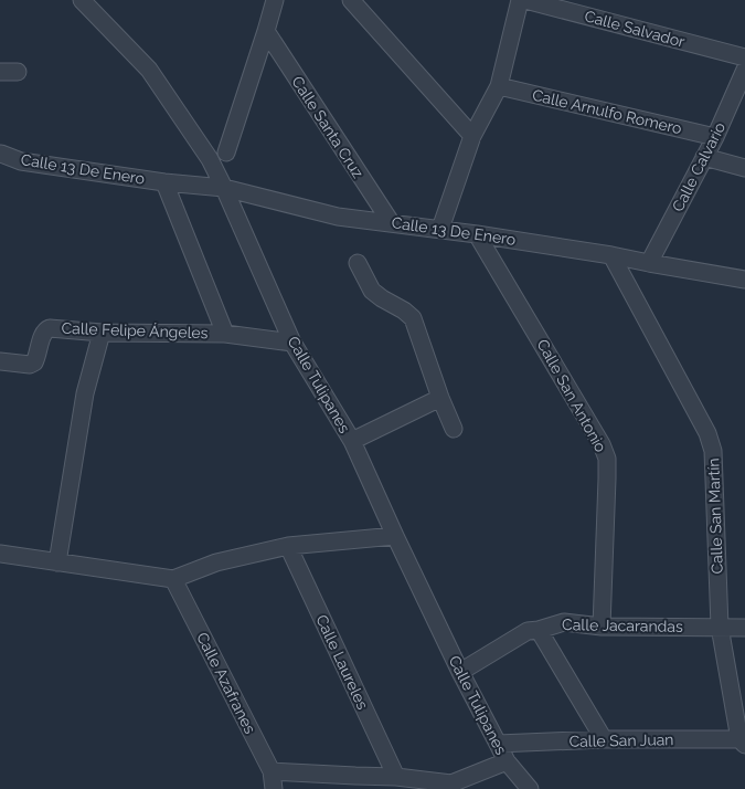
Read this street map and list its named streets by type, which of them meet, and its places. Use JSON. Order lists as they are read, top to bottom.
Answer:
{
  "streets": {
    "street": [
      "Calle Salvador",
      "Calle Arnulfo Romero",
      "Calle Santa Cruz",
      "Calle Calvario",
      "Calle 13 De Enero",
      "Calle Felipe Ángeles",
      "Calle Tulipanes",
      "Calle San Antonio",
      "Calle San Martín",
      "Calle Jacarandas",
      "Calle Laureles",
      "Calle Azafranes",
      "Calle San Juan"
    ]
  },
  "crossings": [
    ["Calle Arnulfo Romero", "Calle Calvario"],
    ["Calle Santa Cruz", "Calle 13 De Enero"],
    ["Calle Calvario", "Calle 13 De Enero"],
    ["Calle 13 De Enero", "Calle Felipe Ángeles"],
    ["Calle 13 De Enero", "Calle Tulipanes"],
    ["Calle 13 De Enero", "Calle San Antonio"],
    ["Calle 13 De Enero", "Calle San Martín"],
    ["Calle Felipe Ángeles", "Calle Tulipanes"],
    ["Calle Tulipanes", "Calle Jacarandas"],
    ["Calle Tulipanes", "Calle San Juan"],
    ["Calle San Antonio", "Calle Jacarandas"],
    ["Calle San Martín", "Calle Jacarandas"],
    ["Calle San Martín", "Calle San Juan"]
  ]
}
